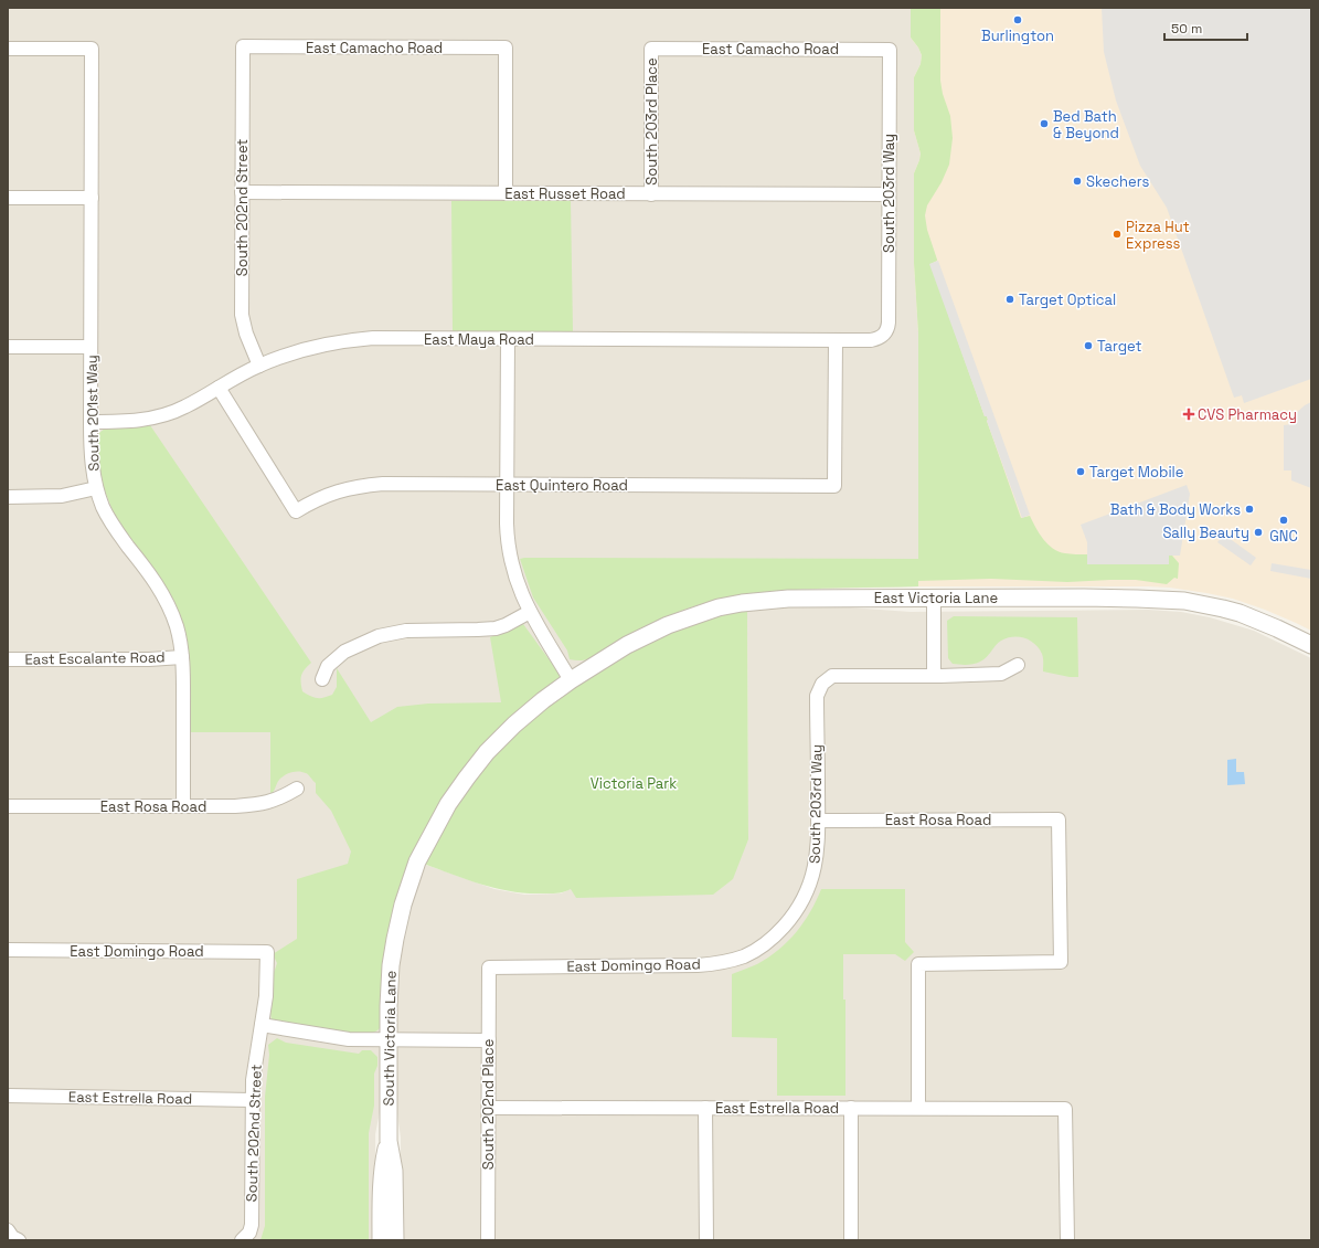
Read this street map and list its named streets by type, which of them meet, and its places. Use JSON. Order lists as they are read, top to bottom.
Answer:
{
  "streets": {
    "street": [
      "East Camacho Road",
      "South 203rd Place",
      "East Russet Road",
      "South 203rd Way",
      "South 202nd Street",
      "East Maya Road",
      "South 201st Way",
      "East Quintero Road",
      "East Victoria Lane",
      "East Escalante Road",
      "East Rosa Road",
      "East Domingo Road",
      "South Victoria Lane",
      "East Estrella Road",
      "South 202nd Place"
    ]
  },
  "crossings": [
    ["East Camacho Road", "South 203rd Place"],
    ["East Camacho Road", "East Russet Road"],
    ["East Camacho Road", "South 203rd Way"],
    ["East Camacho Road", "South 202nd Street"],
    ["South 203rd Place", "East Russet Road"],
    ["East Russet Road", "South 203rd Way"],
    ["East Russet Road", "South 202nd Street"],
    ["South 203rd Way", "East Maya Road"],
    ["South 203rd Way", "East Rosa Road"],
    ["South 203rd Way", "East Domingo Road"],
    ["South 202nd Street", "East Maya Road"],
    ["South 202nd Street", "East Domingo Road"],
    ["South 202nd Street", "East Estrella Road"],
    ["East Maya Road", "South 201st Way"],
    ["East Maya Road", "East Quintero Road"],
    ["South 201st Way", "East Escalante Road"],
    ["South 201st Way", "East Rosa Road"],
    ["East Victoria Lane", "South Victoria Lane"],
    ["East Rosa Road", "East Estrella Road"],
    ["East Domingo Road", "South 202nd Place"],
    ["East Estrella Road", "South 202nd Place"]
  ],
  "parks": ["Victoria Park"],
  "places": {
    "other": [
      "Burlington",
      "Bed Bath & Beyond",
      "Skechers",
      "Pizza Hut Express",
      "Target Optical",
      "Target",
      "Target Mobile",
      "Bath & Body Works",
      "GNC",
      "Sally Beauty"
    ],
    "health": ["CVS Pharmacy"]
  },
  "scale_bar": "50 m"
}
